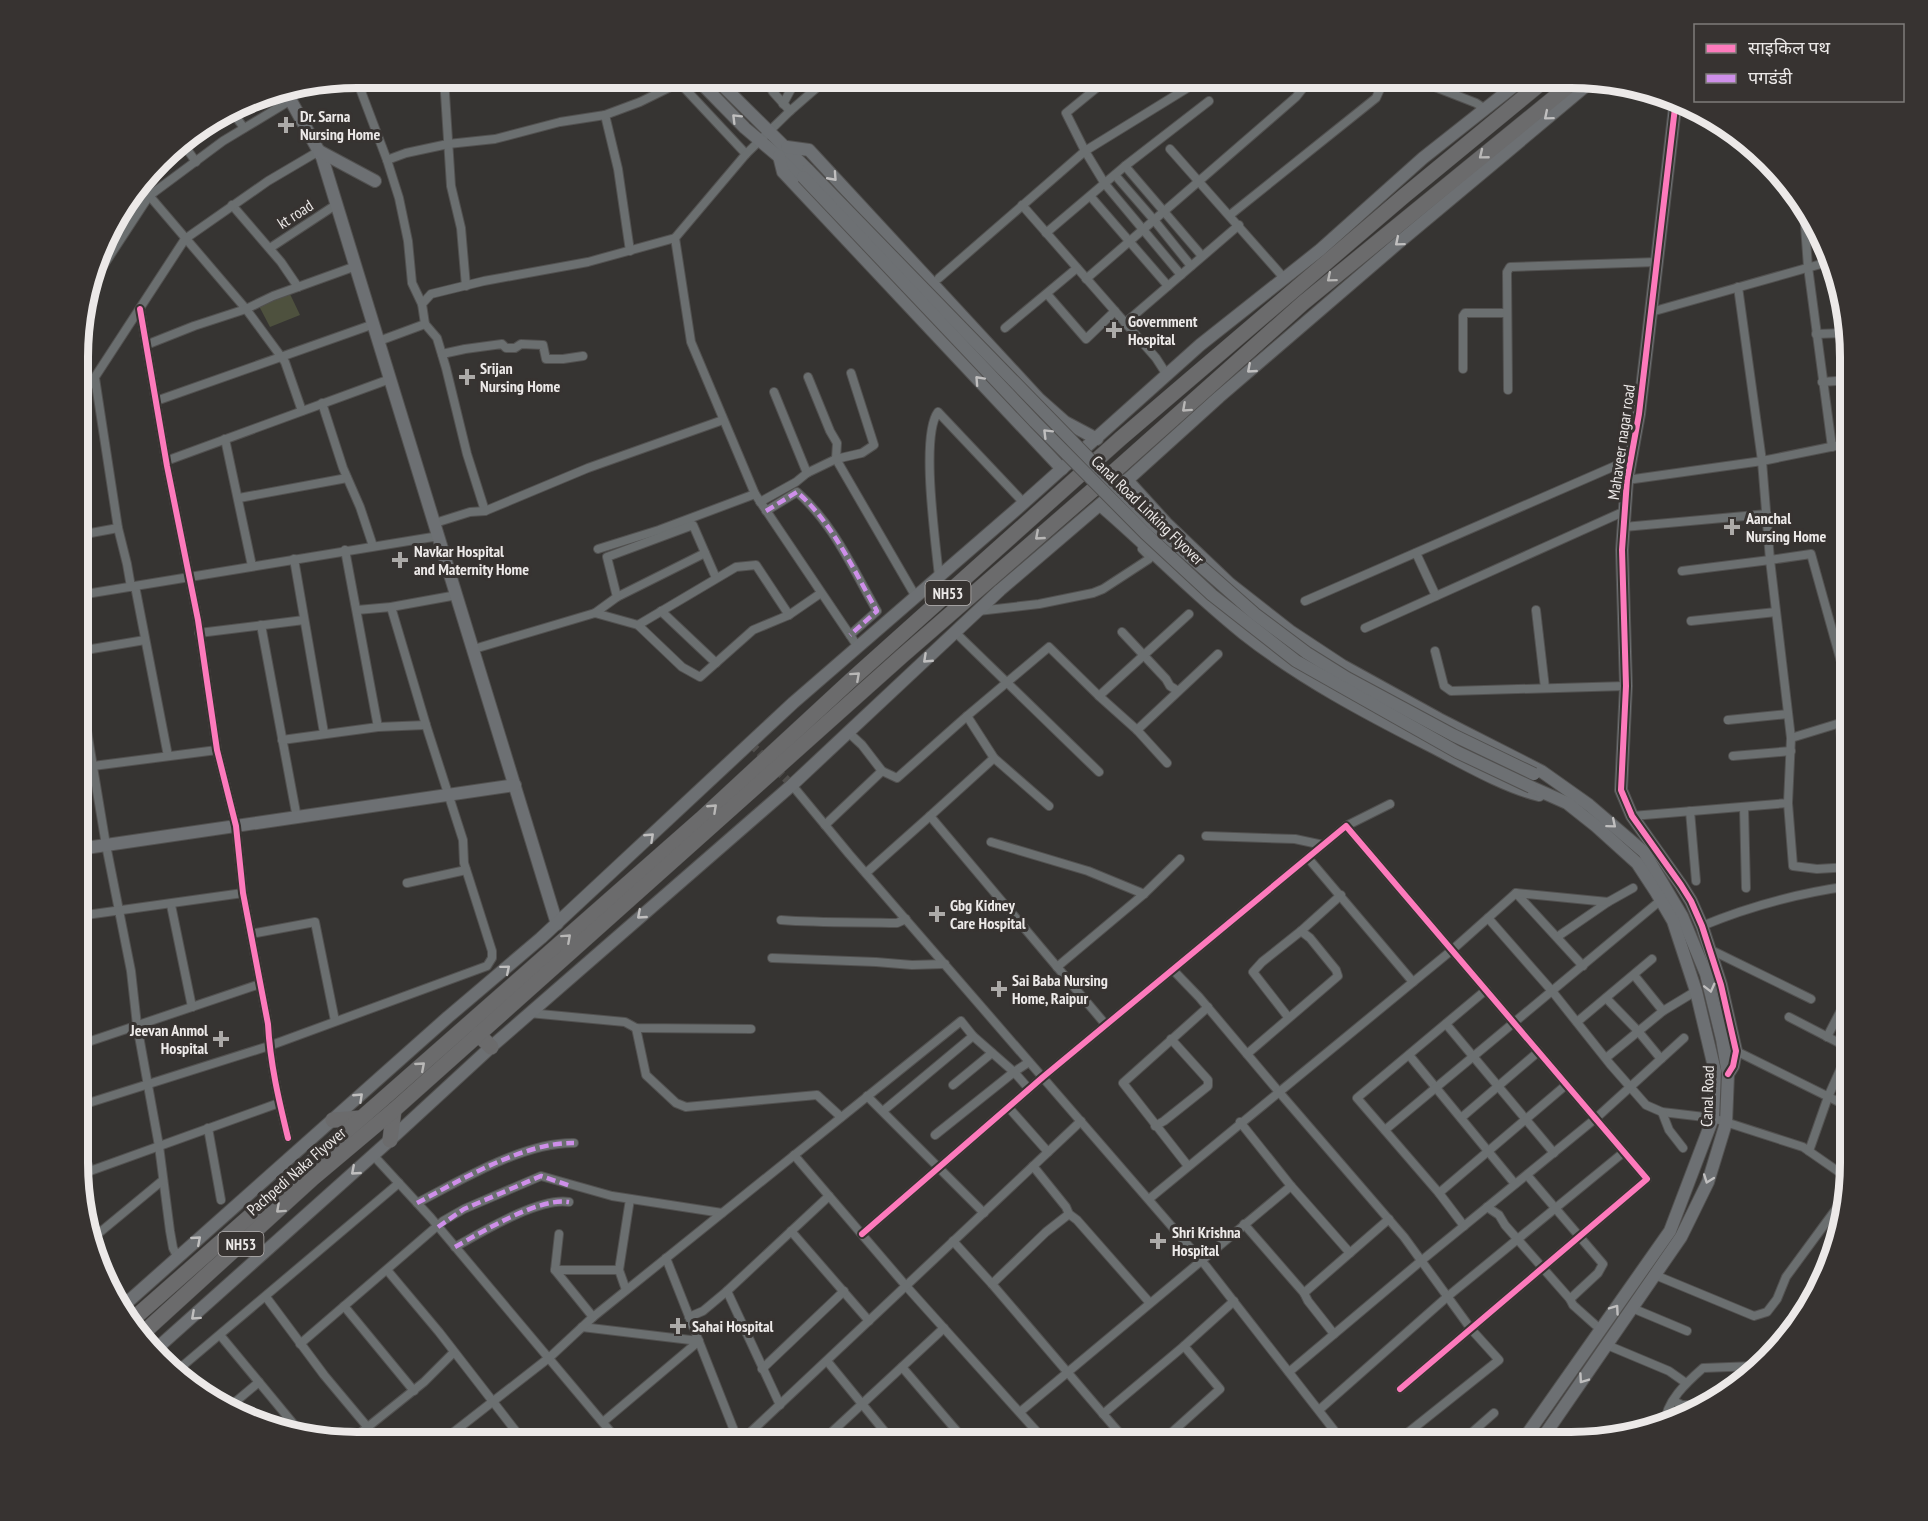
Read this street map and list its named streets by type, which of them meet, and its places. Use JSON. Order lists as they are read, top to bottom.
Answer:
{
  "streets": {
    "highway": ["NH53", "Pachpedi Naka Flyover"],
    "main road": ["Mahaveer nagar road", "Canal Road Linking Flyover", "Canal Road"],
    "street": ["kt road"]
  },
  "crossings": [
    ["Canal Road Linking Flyover", "Canal Road"],
    ["NH53", "Pachpedi Naka Flyover"]
  ],
  "places": {
    "health": [
      "Dr. Sarna Nursing Home",
      "Government Hospital",
      "Srijan Nursing Home",
      "Aanchal Nursing Home",
      "Navkar Hospital and Maternity Home",
      "Gbg Kidney Care Hospital",
      "Sai Baba Nursing Home, Raipur",
      "Jeevan Anmol Hospital",
      "Shri Krishna Hospital",
      "Sahai Hospital"
    ]
  },
  "legend": ["साइकिल पथ", "पगडंडी"]
}
